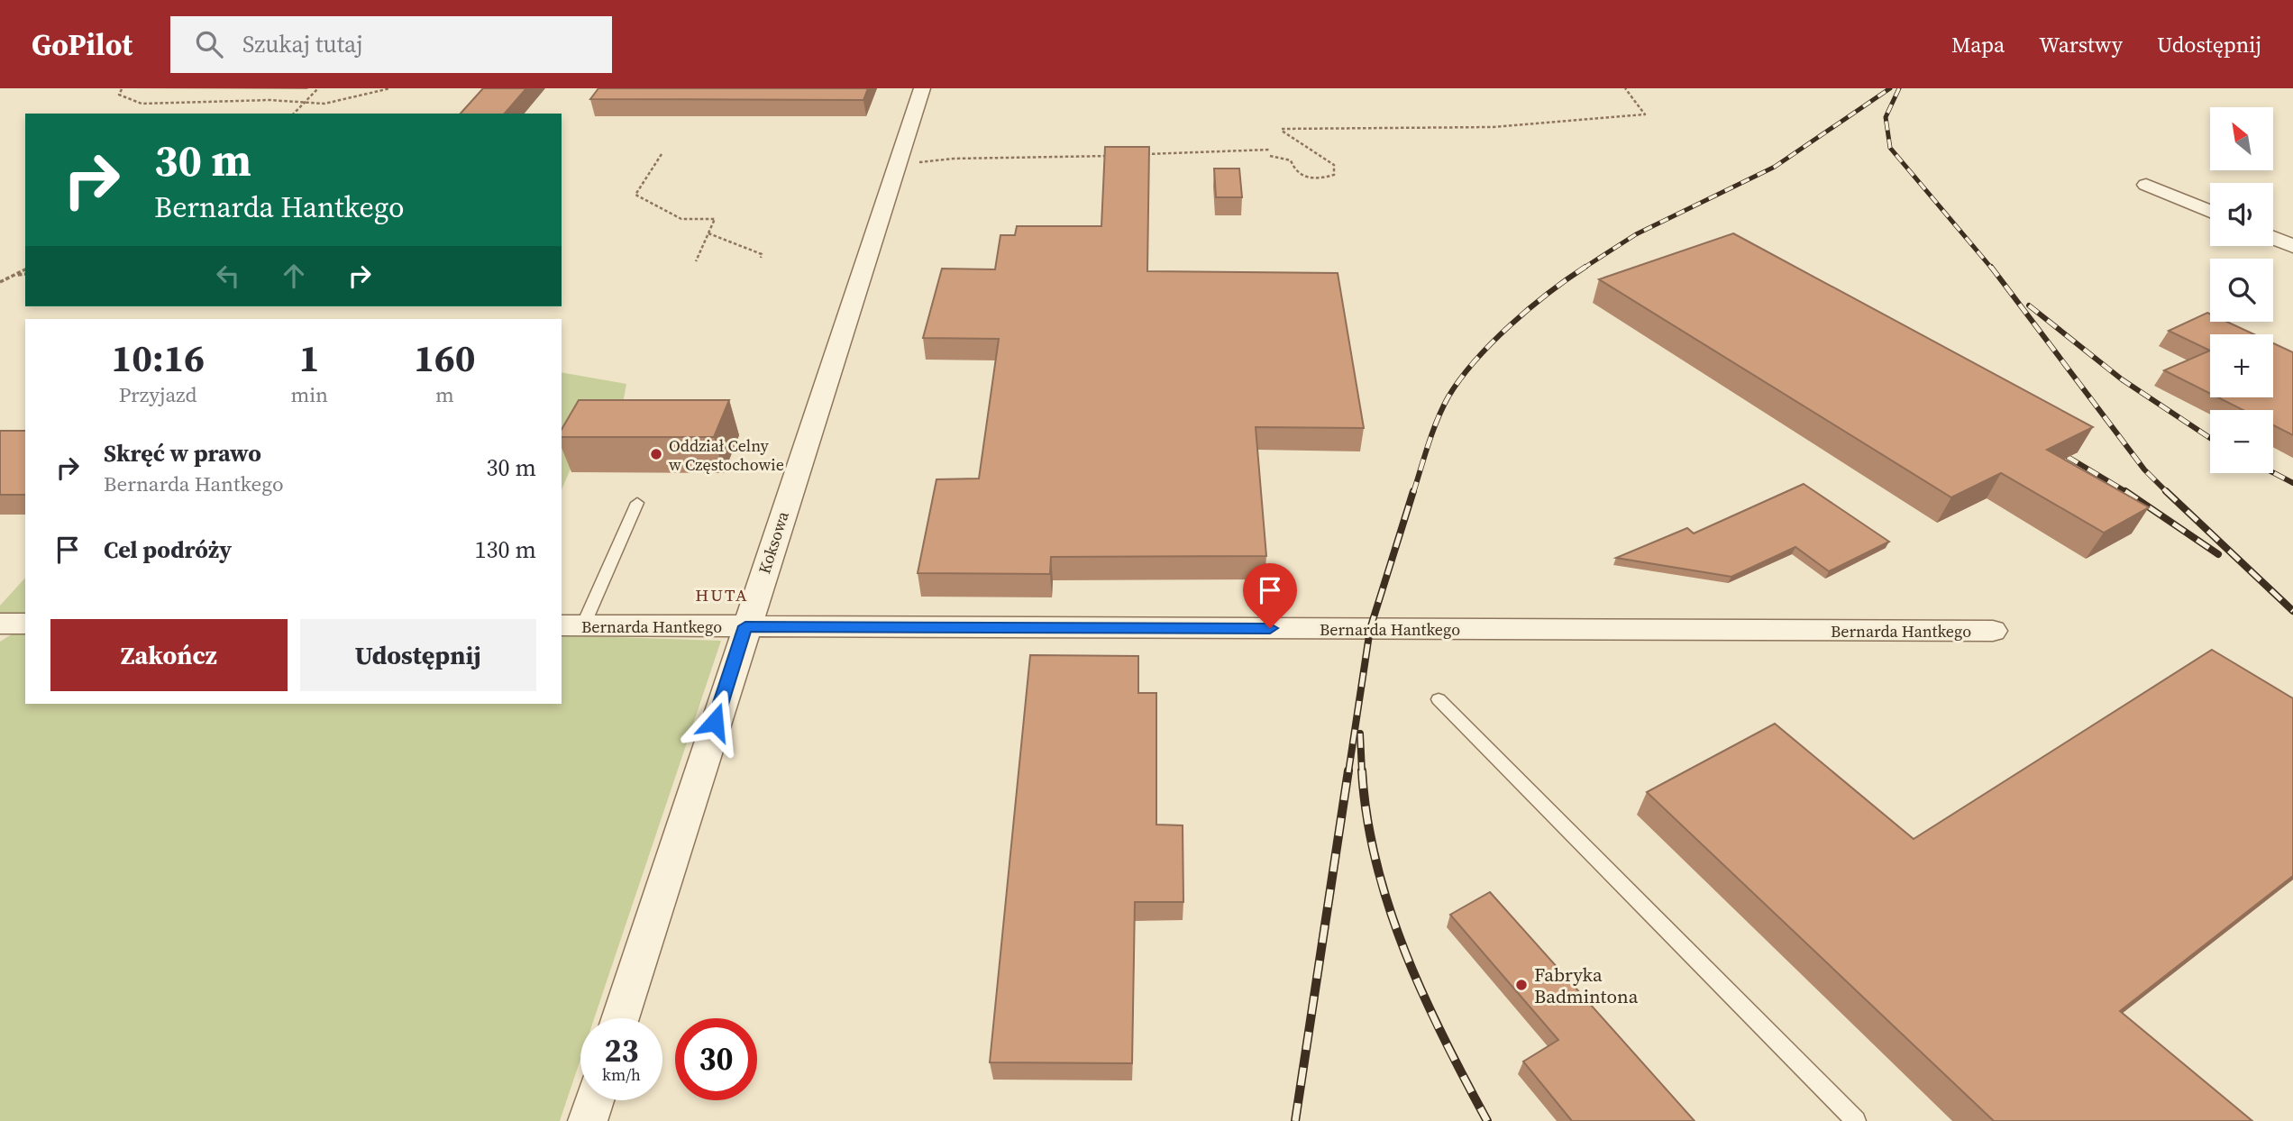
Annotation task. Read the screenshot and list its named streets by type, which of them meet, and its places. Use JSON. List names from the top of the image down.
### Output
{
  "streets": {
    "street": ["Koksowa", "Bernarda Hantkego"]
  },
  "crossings": [
    ["Koksowa", "Bernarda Hantkego"]
  ],
  "districts": ["HUTA"],
  "places": ["Oddział Celny w Częstochowie", "Fabryka Badmintona"],
  "north": "top left",
  "page": {
    "header": "GoPilot",
    "search": "Szukaj tutaj",
    "nav": ["Mapa", "Warstwy", "Udostępnij"],
    "map_buttons": ["+", "−"],
    "turn": ["30 m", "Bernarda Hantkego"],
    "eta": [
      "10:16",
      "Przyjazd",
      "1",
      "min",
      "160",
      "m"
    ],
    "list": [
      {
        "name": "Skręć w prawo",
        "note": "Bernarda Hantkego",
        "value": "30 m"
      },
      {
        "name": "Cel podróży",
        "value": "130 m"
      }
    ],
    "buttons": ["Zakończ", "Udostępnij"],
    "speed": "23 km/h",
    "limit": "30"
  }
}
